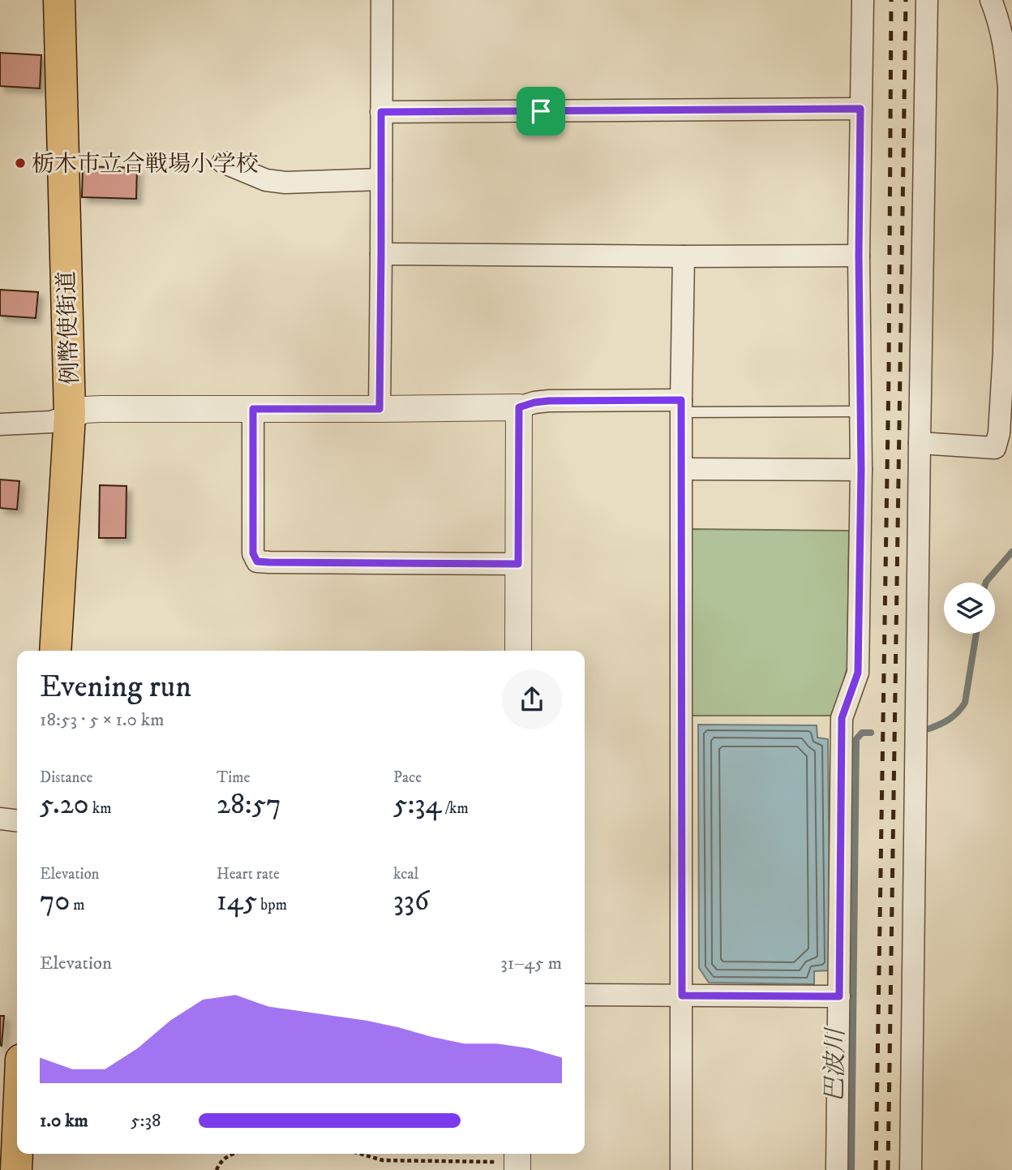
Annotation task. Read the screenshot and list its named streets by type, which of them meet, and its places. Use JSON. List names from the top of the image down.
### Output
{
  "streets": {
    "main road": ["例幣使街道"]
  },
  "water": ["巴波川"],
  "places": ["栃木市立合戦場小学校"],
  "page": {
    "heading": ["Evening run", "18:53 · 5 × 1.0 km"],
    "stats": [
      ["Distance", "5.20 km"],
      ["Time", "28:57"],
      ["Pace", "5:34 /km"],
      ["Elevation", "70 m"],
      ["Heart rate", "145 bpm"],
      ["kcal", "336"]
    ],
    "chart": ["Elevation", "31–45 m"],
    "list": [
      {
        "name": "1.0 km",
        "note": "5:38"
      }
    ]
  }
}
